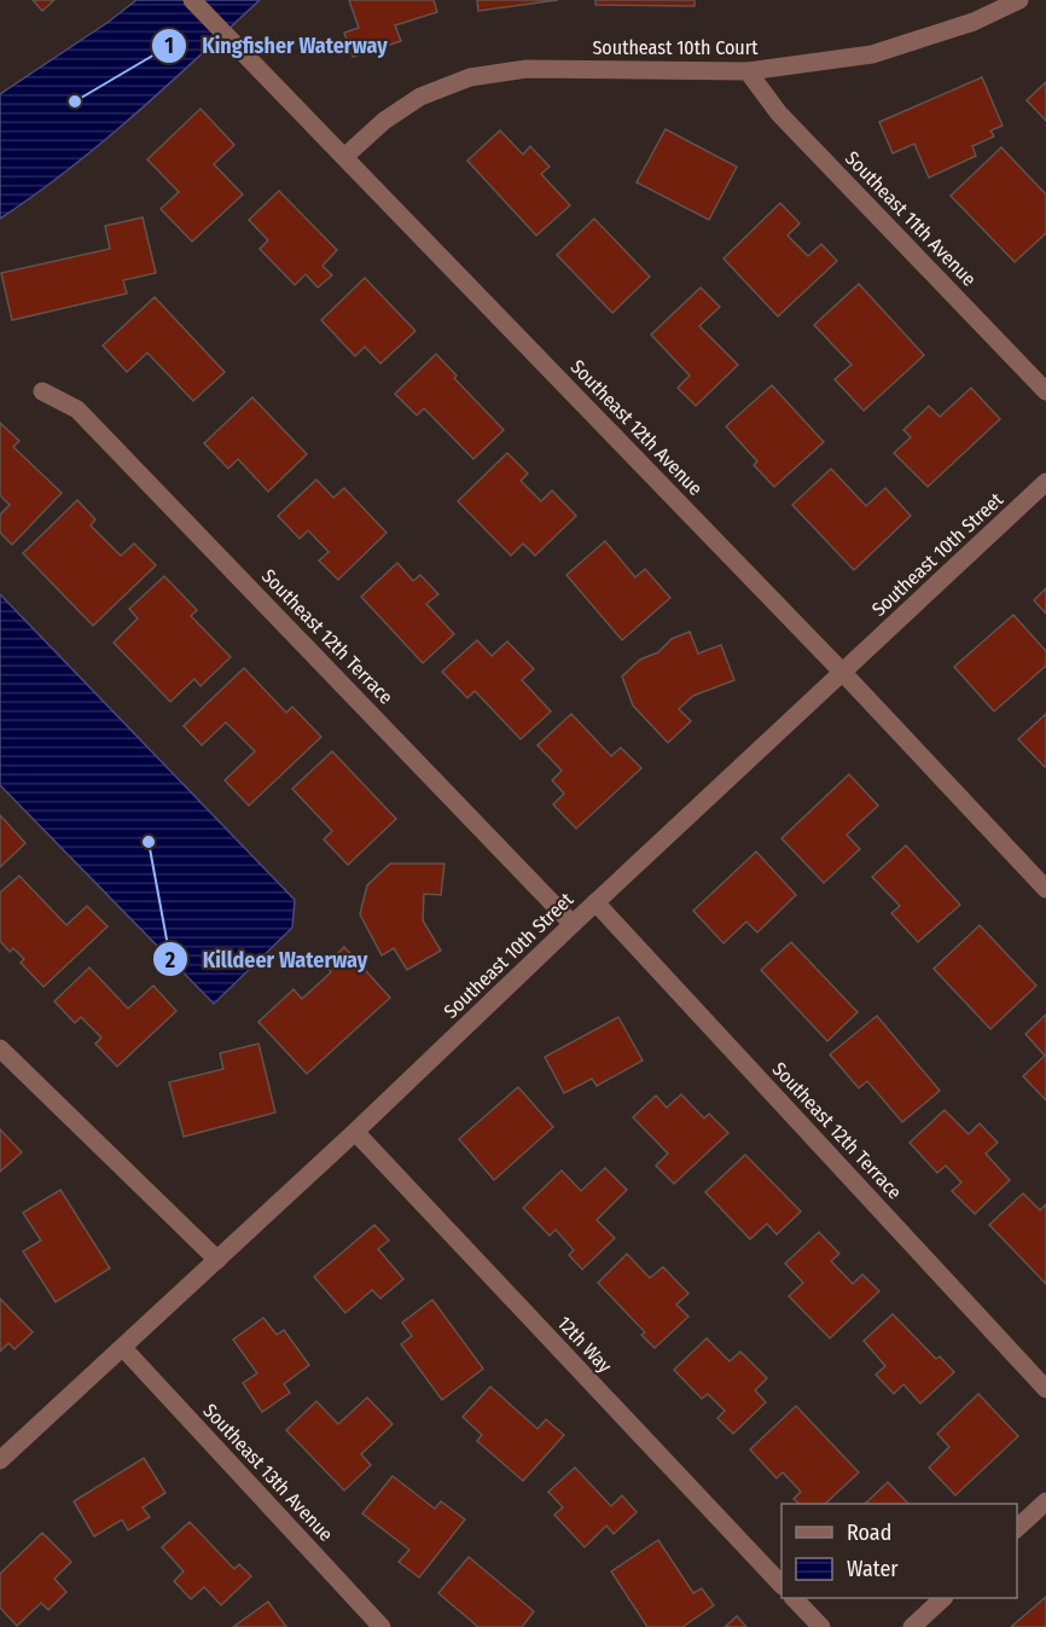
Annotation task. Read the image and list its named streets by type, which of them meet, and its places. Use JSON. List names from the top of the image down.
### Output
{
  "streets": {
    "street": [
      "Southeast 10th Court",
      "Southeast 11th Avenue",
      "Southeast 12th Avenue",
      "Southeast 10th Street",
      "Southeast 12th Terrace",
      "12th Way",
      "Southeast 13th Avenue"
    ]
  },
  "crossings": [
    ["Southeast 10th Court", "Southeast 11th Avenue"],
    ["Southeast 10th Court", "Southeast 12th Avenue"],
    ["Southeast 12th Avenue", "Southeast 10th Street"],
    ["Southeast 10th Street", "Southeast 12th Terrace"],
    ["Southeast 10th Street", "12th Way"],
    ["Southeast 10th Street", "Southeast 13th Avenue"]
  ],
  "places": ["Kingfisher Waterway", "Killdeer Waterway"],
  "legend": ["Road", "Water"]
}
